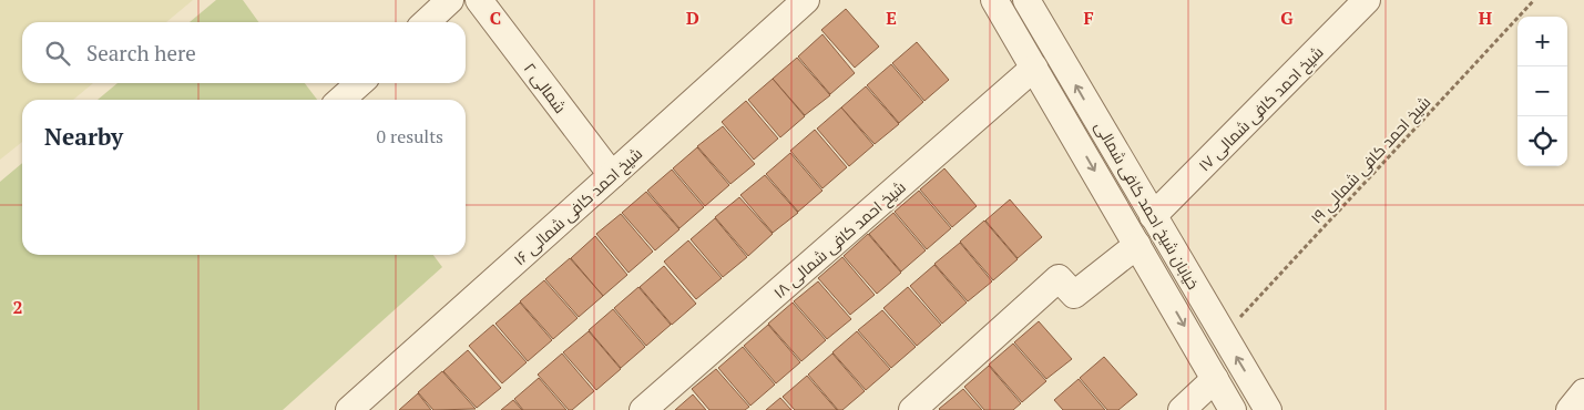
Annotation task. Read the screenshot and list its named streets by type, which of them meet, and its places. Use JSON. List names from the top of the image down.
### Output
{
  "streets": {
    "street": [
      "۲ شمالی",
      "شیخ احمد کافی شمالی ۱۷",
      "خیابان شیخ احمد کافی شمالی",
      "شیخ احمد کافی شمالی ۱۶",
      "شیخ احمد کافی شمالی ۱۸"
    ],
    "path": ["شیخ احمد کافی شمالی ۱۹"]
  },
  "crossings": [
    ["۲ شمالی", "شیخ احمد کافی شمالی ۱۶"],
    ["شیخ احمد کافی شمالی ۱۷", "خیابان شیخ احمد کافی شمالی"],
    ["شیخ احمد کافی شمالی ۱۹", "خیابان شیخ احمد کافی شمالی"],
    ["خیابان شیخ احمد کافی شمالی", "شیخ احمد کافی شمالی ۱۸"]
  ],
  "page": {
    "map_buttons": ["+", "−"],
    "search": "Search here",
    "heading": ["Nearby", "0 results"]
  },
  "grid": {
    "columns": [
      "C",
      "D",
      "E",
      "F",
      "G",
      "H"
    ],
    "rows": ["2"]
  }
}
